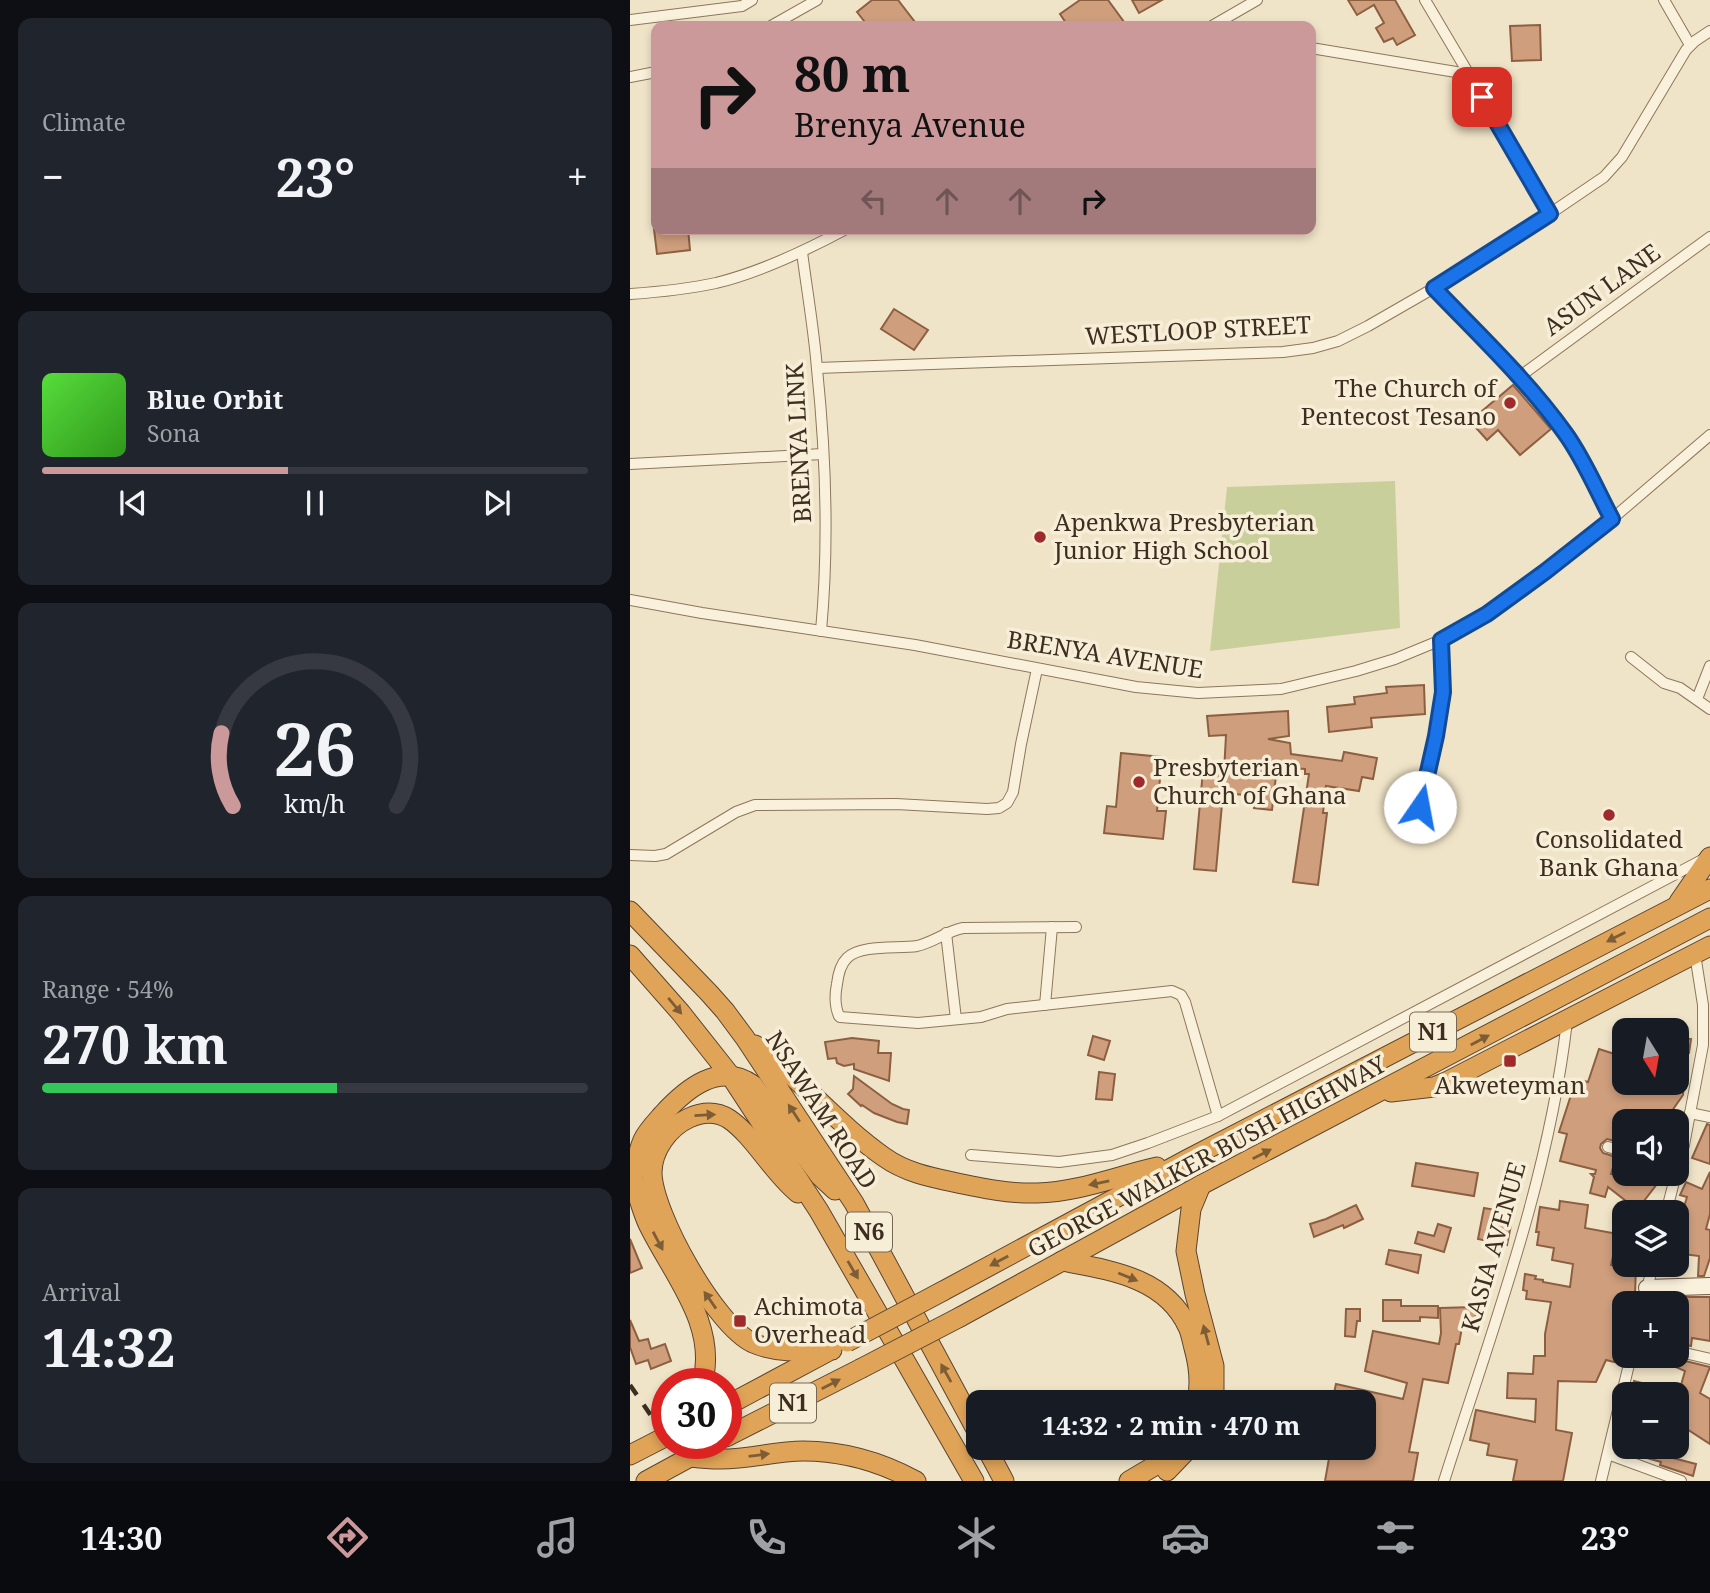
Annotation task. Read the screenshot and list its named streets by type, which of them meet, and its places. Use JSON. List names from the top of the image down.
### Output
{
  "streets": {
    "highway": [
      "N1",
      "NSAWAM ROAD",
      "GEORGE WALKER BUSH HIGHWAY",
      "N6"
    ],
    "street": [
      "ASUN LANE",
      "WESTLOOP STREET",
      "BRENYA LINK",
      "BRENYA AVENUE",
      "KASIA AVENUE"
    ]
  },
  "crossings": [
    ["WESTLOOP STREET", "BRENYA LINK"],
    ["BRENYA LINK", "BRENYA AVENUE"]
  ],
  "places": {
    "other": [
      "The Church of Pentecost Tesano",
      "Apenkwa Presbyterian Junior High School",
      "Presbyterian Church of Ghana",
      "Consolidated Bank Ghana"
    ],
    "transit": ["Akweteyman", "Achimota Overhead"]
  },
  "north": "bottom",
  "page": {
    "tile": [
      "Climate",
      ["Range · 54%", "270 km"],
      ["Arrival", "14:32"]
    ],
    "turn": ["80 m", "Brenya Avenue"],
    "heat": ["−", "23°", "+"],
    "song": ["Blue Orbit", "Sona"],
    "map_buttons": ["+", "−"],
    "limit": "30",
    "trip": "14:32 · 2 min · 470 m",
    "tabs": ["14:30", "23°"],
    "gauge": ["26", "km/h"]
  }
}
